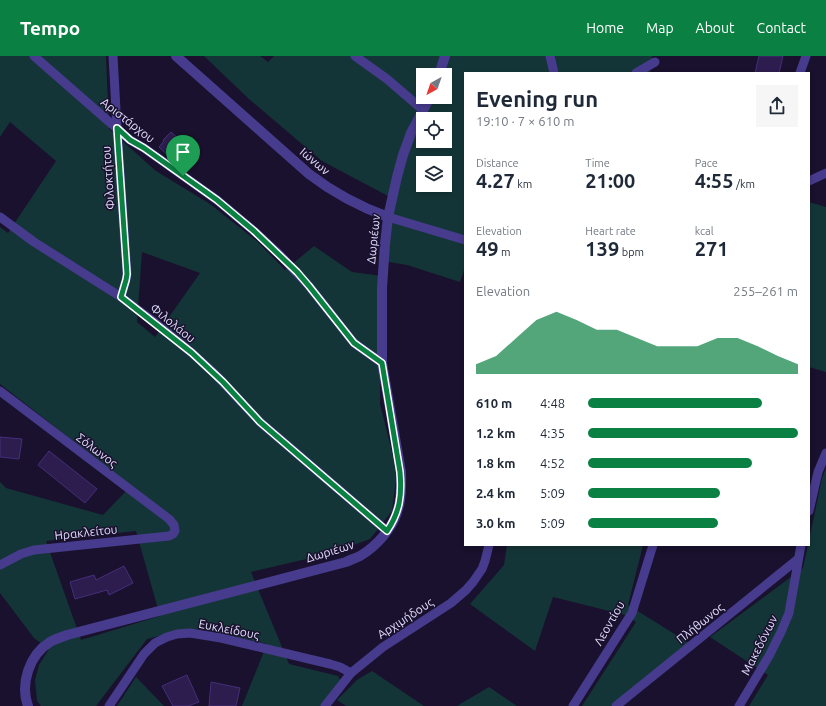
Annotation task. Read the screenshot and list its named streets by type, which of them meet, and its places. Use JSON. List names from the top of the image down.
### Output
{
  "streets": {
    "street": [
      "Αριστάρχου",
      "Ιώνων",
      "Φιλοκτήτου",
      "Δωριέων",
      "Φιλολάου",
      "Σόλωνος",
      "Ηρακλείτου",
      "Αρχιμήδους",
      "Λεοντίου",
      "Πλήθωνος",
      "Ευκλείδους",
      "Μακεδόνων"
    ]
  },
  "crossings": [
    ["Αριστάρχου", "Φιλοκτήτου"],
    ["Αριστάρχου", "Δωριέων"],
    ["Ιώνων", "Δωριέων"],
    ["Φιλοκτήτου", "Φιλολάου"],
    ["Δωριέων", "Φιλολάου"],
    ["Σόλωνος", "Ηρακλείτου"],
    ["Αρχιμήδους", "Ευκλείδους"],
    ["Πλήθωνος", "Μακεδόνων"]
  ],
  "north": "bottom left",
  "page": {
    "header": "Tempo",
    "nav": [
      "Home",
      "Map",
      "About",
      "Contact"
    ],
    "heading": ["Evening run", "19:10 · 7 × 610 m"],
    "stats": [
      ["Distance", "4.27 km"],
      ["Time", "21:00"],
      ["Pace", "4:55 /km"],
      ["Elevation", "49 m"],
      ["Heart rate", "139 bpm"],
      ["kcal", "271"]
    ],
    "chart": ["Elevation", "255–261 m"],
    "list": [
      {
        "name": "610 m",
        "note": "4:48"
      },
      {
        "name": "1.2 km",
        "note": "4:35"
      },
      {
        "name": "1.8 km",
        "note": "4:52"
      },
      {
        "name": "2.4 km",
        "note": "5:09"
      },
      {
        "name": "3.0 km",
        "note": "5:09"
      }
    ]
  }
}
